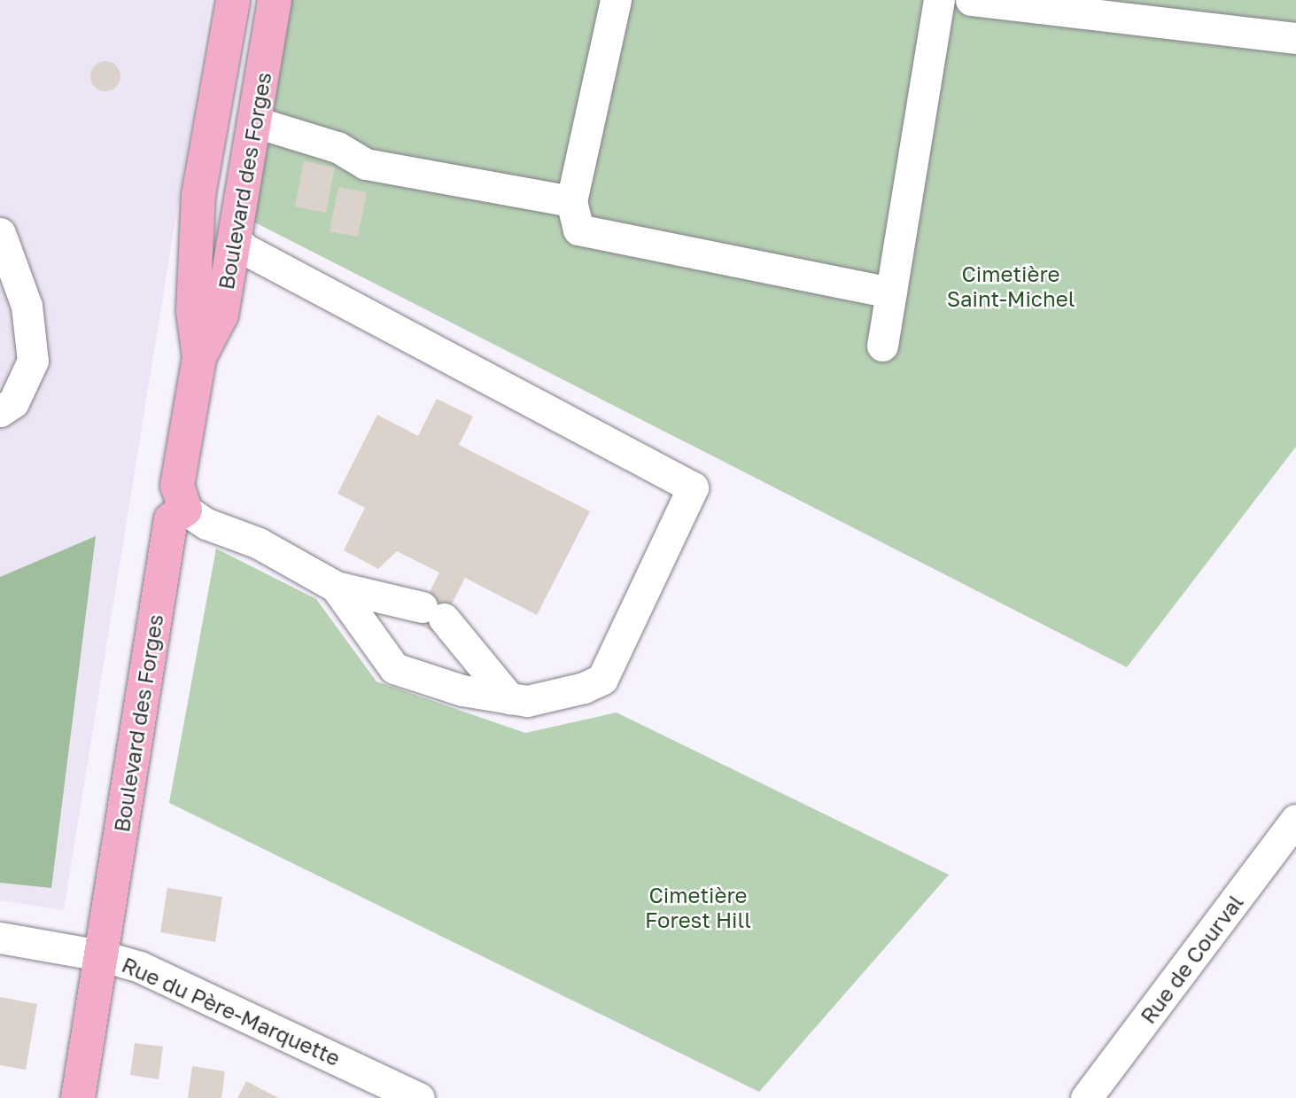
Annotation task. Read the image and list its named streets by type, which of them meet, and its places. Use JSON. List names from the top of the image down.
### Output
{
  "streets": {
    "main road": ["Boulevard des Forges"],
    "street": ["Rue de Courval", "Rue du Père-Marquette"]
  },
  "crossings": [
    ["Boulevard des Forges", "Rue du Père-Marquette"]
  ],
  "parks": ["Cimetière Saint-Michel", "Cimetière Forest Hill"]
}
